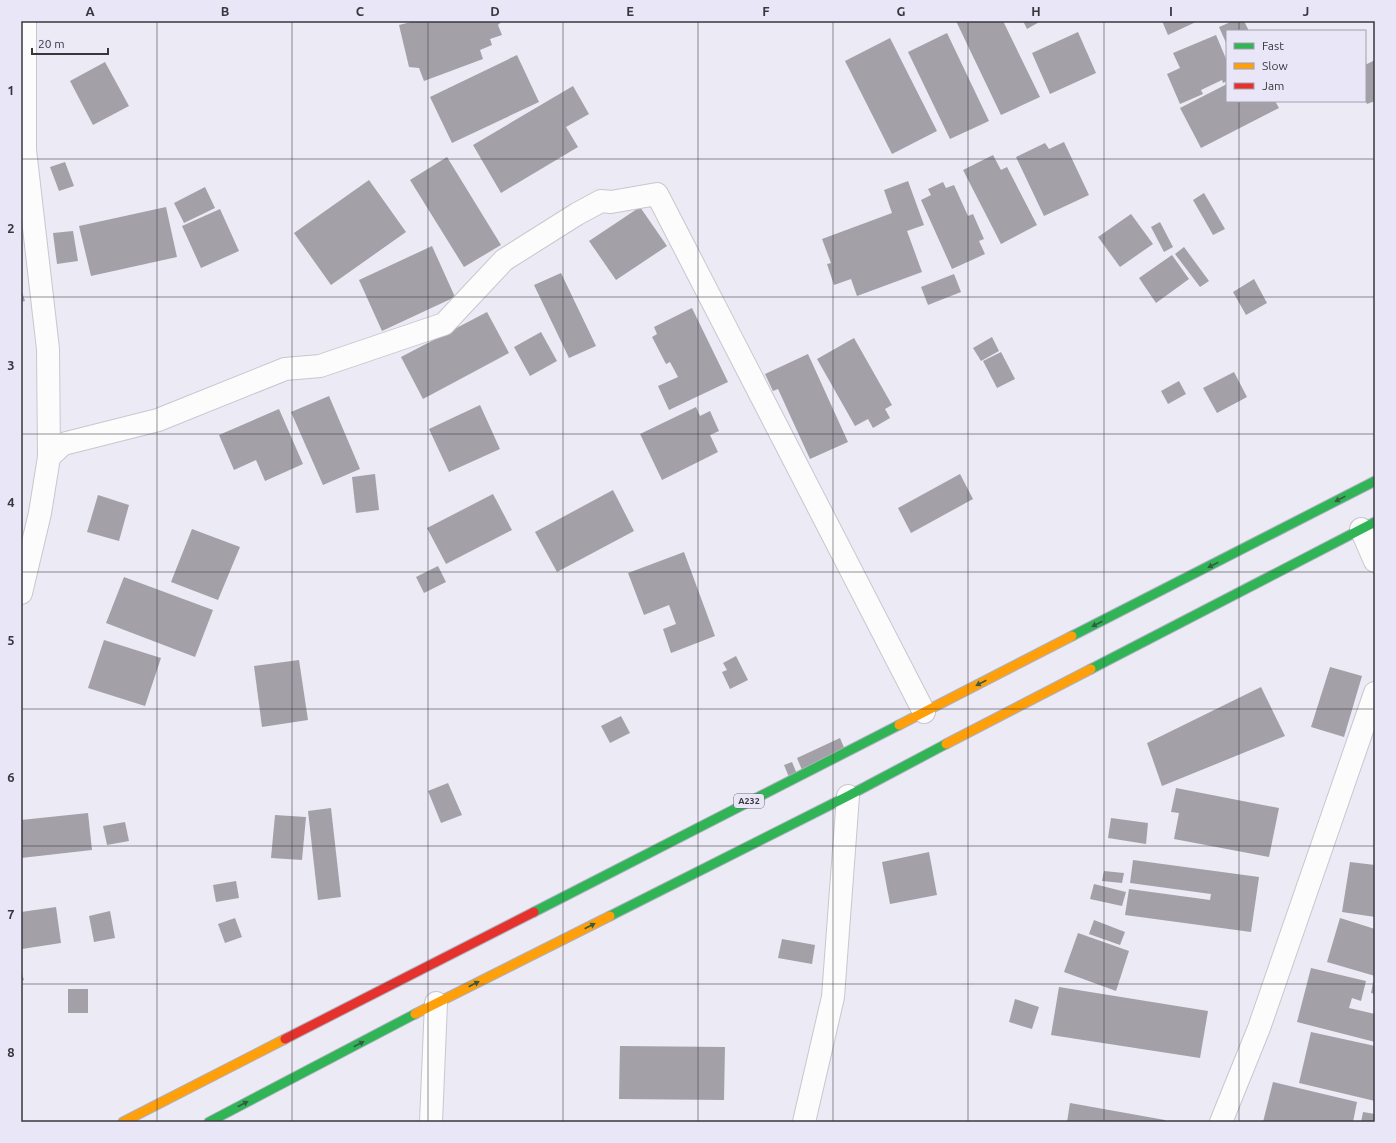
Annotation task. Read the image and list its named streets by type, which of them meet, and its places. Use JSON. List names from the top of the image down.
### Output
{
  "streets": {
    "highway": ["A232"]
  },
  "legend": ["Fast", "Slow", "Jam"],
  "scale_bar": "20 m",
  "grid": {
    "columns": [
      "A",
      "B",
      "C",
      "D",
      "E",
      "F",
      "G",
      "H",
      "I",
      "J"
    ],
    "rows": [
      "1",
      "2",
      "3",
      "4",
      "5",
      "6",
      "7",
      "8"
    ]
  }
}
